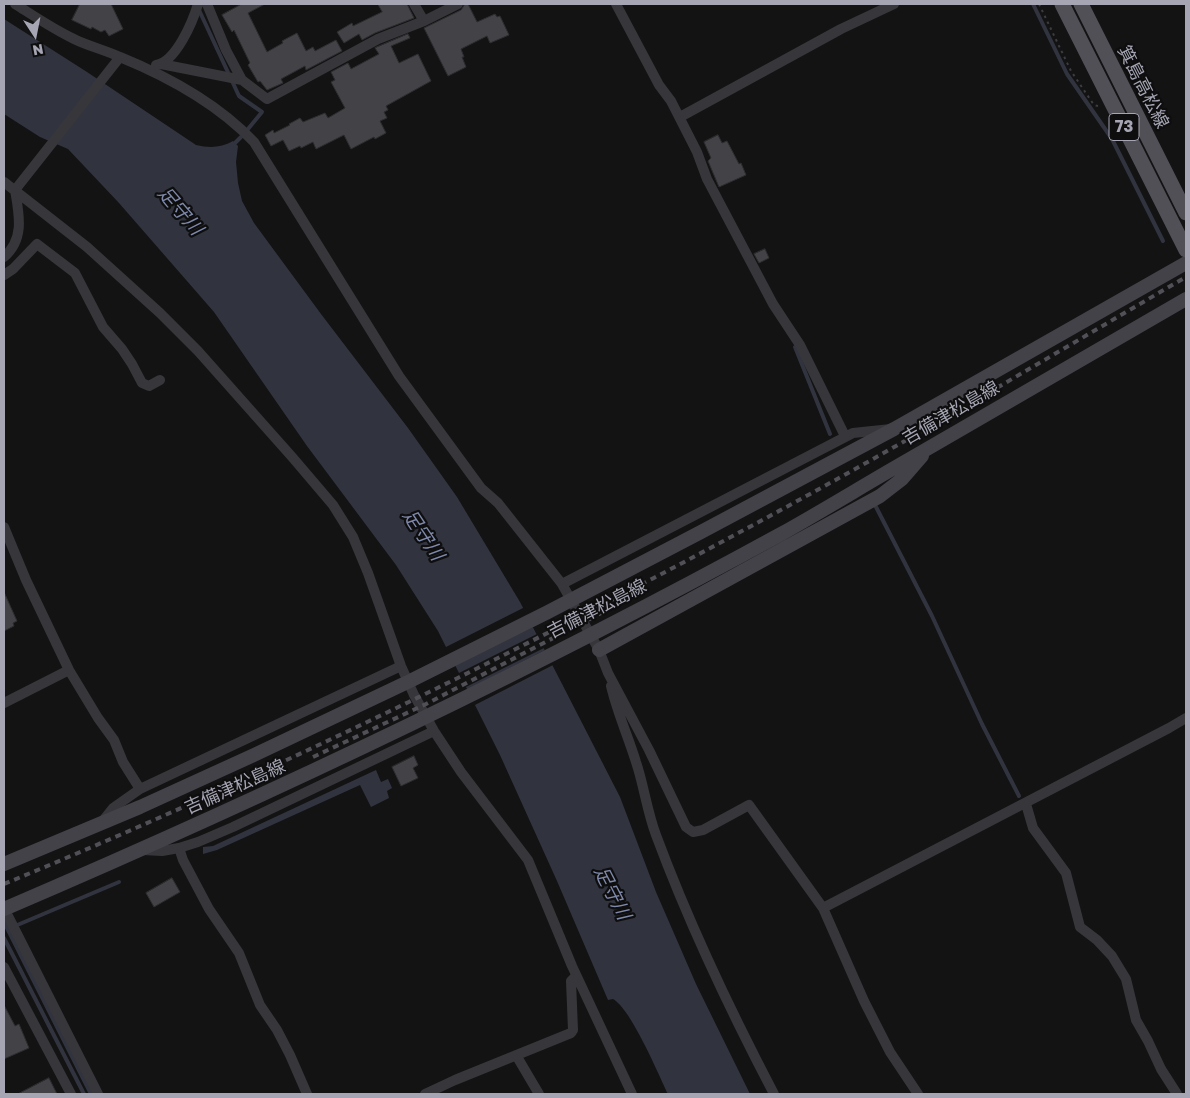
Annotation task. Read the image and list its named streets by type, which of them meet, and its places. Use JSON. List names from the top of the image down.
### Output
{
  "streets": {
    "main road": ["箕島高松線", "73", "吉備津松島線"]
  },
  "water": ["足守川"],
  "north": "bottom"
}
